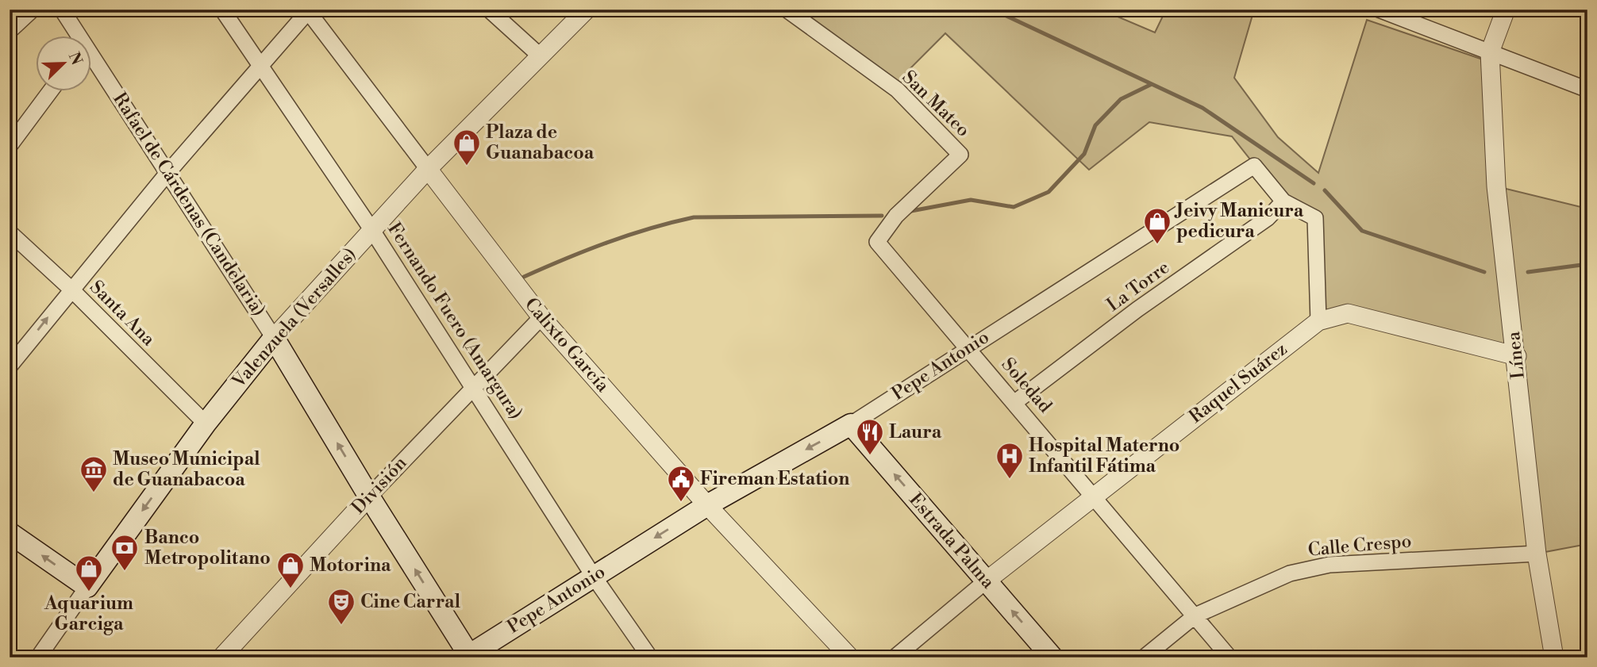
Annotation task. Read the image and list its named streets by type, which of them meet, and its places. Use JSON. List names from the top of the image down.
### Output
{
  "streets": {
    "main road": [
      "Rafael de Cárdenas (Candelaria)",
      "Valenzuela (Versalles)",
      "Pepe Antonio",
      "Estrada Palma"
    ],
    "street": [
      "San Mateo",
      "La Torre",
      "Santa Ana",
      "Fernando Fuero (Amargura)",
      "Calixto García",
      "Línea",
      "Raquel Suárez",
      "Soledad",
      "División",
      "Calle Crespo"
    ]
  },
  "crossings": [
    ["San Mateo", "Soledad"],
    ["Rafael de Cárdenas (Candelaria)", "Valenzuela (Versalles)"],
    ["Rafael de Cárdenas (Candelaria)", "Pepe Antonio"],
    ["Rafael de Cárdenas (Candelaria)", "División"],
    ["La Torre", "Pepe Antonio"],
    ["La Torre", "Soledad"],
    ["Santa Ana", "Valenzuela (Versalles)"],
    ["Valenzuela (Versalles)", "Fernando Fuero (Amargura)"],
    ["Valenzuela (Versalles)", "Calixto García"],
    ["Fernando Fuero (Amargura)", "Pepe Antonio"],
    ["Fernando Fuero (Amargura)", "División"],
    ["Calixto García", "Pepe Antonio"],
    ["Calixto García", "División"],
    ["Línea", "Raquel Suárez"],
    ["Línea", "Calle Crespo"],
    ["Pepe Antonio", "Raquel Suárez"],
    ["Pepe Antonio", "Soledad"],
    ["Pepe Antonio", "Estrada Palma"],
    ["Raquel Suárez", "Soledad"],
    ["Raquel Suárez", "Estrada Palma"],
    ["Soledad", "Calle Crespo"]
  ],
  "one_way": ["Rafael de Cárdenas (Candelaria)", "Estrada Palma"],
  "places": {
    "shop": [
      "Plaza de Guanabacoa",
      "Jeivy Manicura pedicura",
      "Motorina",
      "Aquarium Garciga"
    ],
    "restaurant": ["Laura"],
    "hospital": ["Hospital Materno Infantil Fátima"],
    "museum": ["Museo Municipal de Guanabacoa"],
    "public building": ["Fireman Estation"],
    "bank": ["Banco Metropolitano"],
    "theatre": ["Cine Carral"]
  },
  "north": "top right"
}
